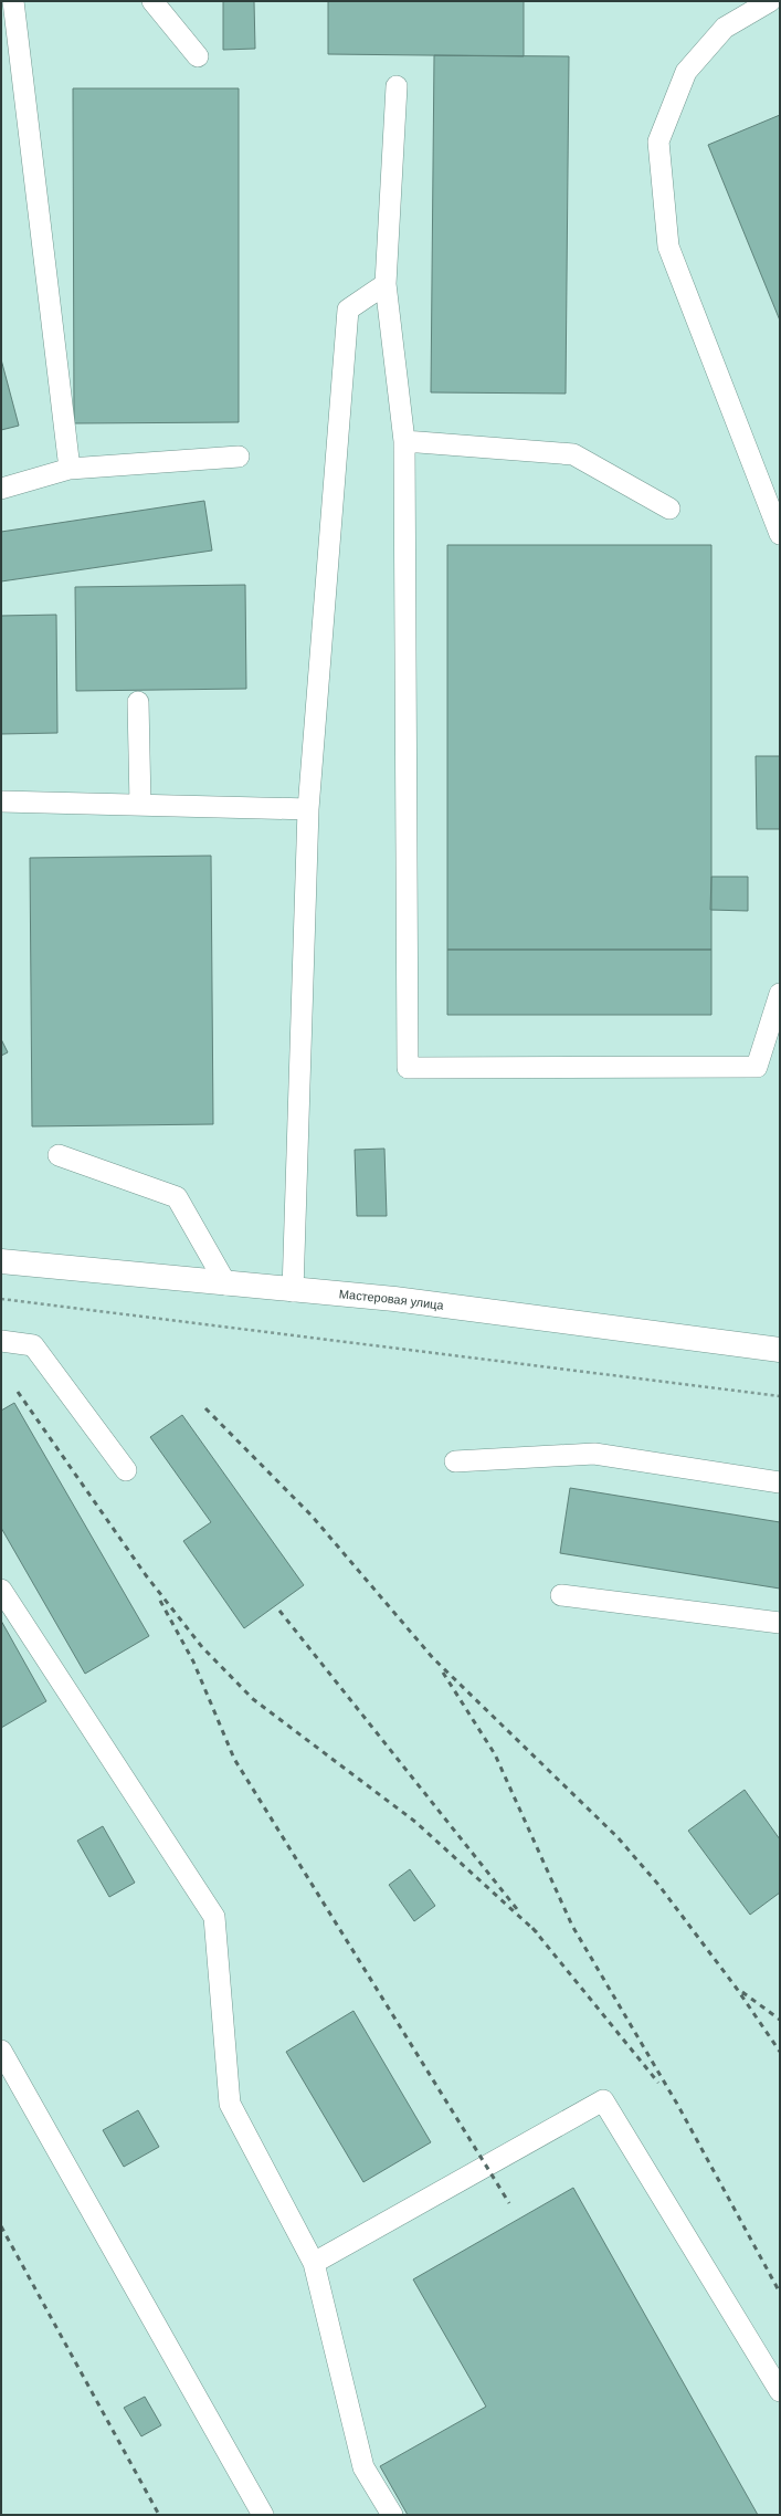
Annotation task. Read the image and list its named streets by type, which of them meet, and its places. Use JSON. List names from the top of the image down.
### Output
{
  "streets": {
    "main road": ["Мастеровая улица"]
  }
}
